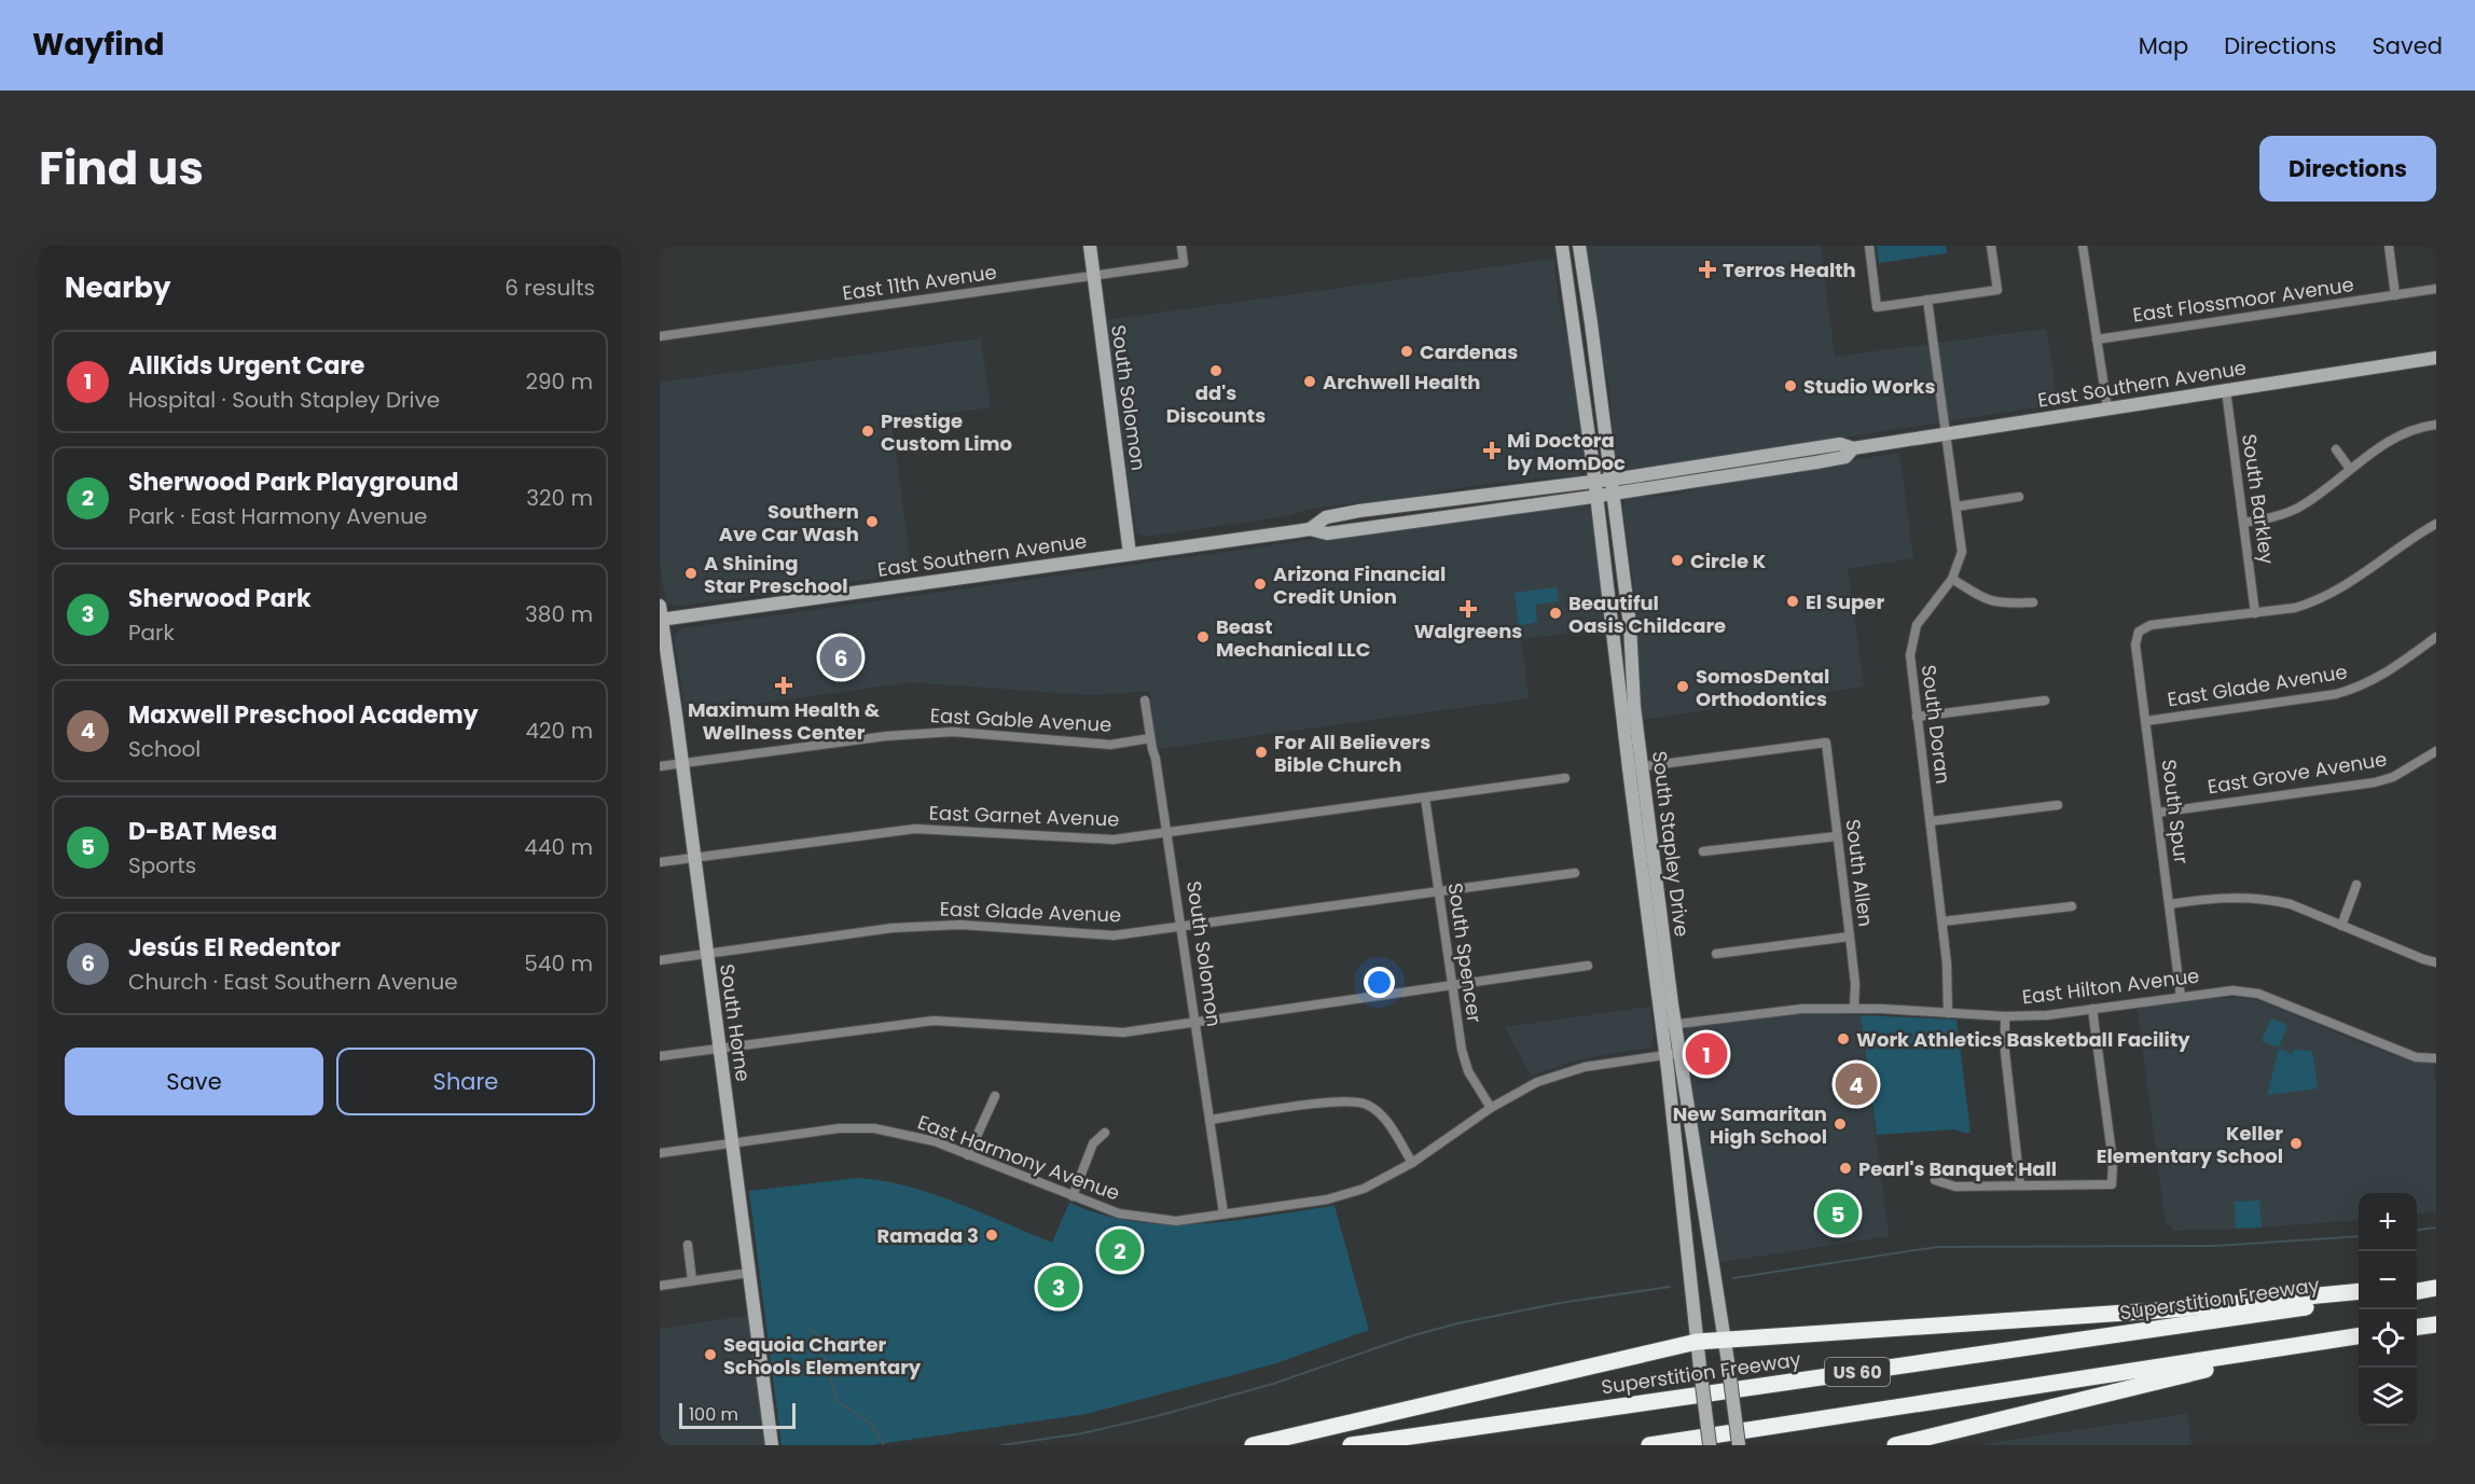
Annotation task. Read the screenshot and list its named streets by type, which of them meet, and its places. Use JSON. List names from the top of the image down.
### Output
{
  "streets": {
    "highway": ["Superstition Freeway", "US 60"],
    "main road": [
      "East Southern Avenue",
      "South Solomon",
      "South Stapley Drive",
      "South Horne"
    ],
    "street": [
      "East 11th Avenue",
      "East Flossmoor Avenue",
      "South Barkley",
      "East Glade Avenue",
      "East Gable Avenue",
      "South Doran",
      "East Grove Avenue",
      "South Spur",
      "East Garnet Avenue",
      "South Allen",
      "South Spencer",
      "East Hilton Avenue",
      "East Harmony Avenue"
    ]
  },
  "crossings": [
    ["East 11th Avenue", "South Solomon"],
    ["East Southern Avenue", "South Solomon"],
    ["East Southern Avenue", "South Barkley"],
    ["East Southern Avenue", "South Doran"],
    ["East Southern Avenue", "South Stapley Drive"],
    ["East Southern Avenue", "South Horne"],
    ["South Solomon", "East Glade Avenue"],
    ["South Solomon", "East Gable Avenue"],
    ["South Solomon", "East Garnet Avenue"],
    ["South Solomon", "East Harmony Avenue"],
    ["South Barkley", "South Spur"],
    ["East Glade Avenue", "South Spur"],
    ["East Glade Avenue", "South Spencer"],
    ["East Glade Avenue", "South Horne"],
    ["East Gable Avenue", "South Horne"],
    ["South Doran", "East Hilton Avenue"],
    ["East Grove Avenue", "South Spur"],
    ["South Spur", "East Hilton Avenue"],
    ["East Garnet Avenue", "South Spencer"],
    ["East Garnet Avenue", "South Horne"],
    ["South Stapley Drive", "South Allen"],
    ["South Stapley Drive", "East Hilton Avenue"],
    ["South Stapley Drive", "East Harmony Avenue"],
    ["South Allen", "East Hilton Avenue"],
    ["South Spencer", "East Harmony Avenue"],
    ["South Horne", "East Harmony Avenue"]
  ],
  "places": {
    "health": [
      "Terros Health",
      "Mi Doctora by MomDoc",
      "Walgreens",
      "Maximum Health & Wellness Center"
    ],
    "other": [
      "Cardenas",
      "dd's Discounts",
      "Archwell Health",
      "Studio Works",
      "Prestige Custom Limo",
      "Southern Ave Car Wash",
      "Circle K",
      "A Shining Star Preschool",
      "Arizona Financial Credit Union",
      "El Super",
      "Beautiful Oasis Childcare",
      "Beast Mechanical LLC",
      "SomosDental Orthodontics",
      "For All Believers Bible Church",
      "Work Athletics Basketball Facility",
      "New Samaritan High School",
      "Keller Elementary School",
      "Pearl's Banquet Hall",
      "Ramada 3",
      "Sequoia Charter Schools Elementary"
    ]
  },
  "scale_bar": "100 m",
  "page": {
    "header": "Wayfind",
    "nav": ["Map", "Directions", "Saved"],
    "title": "Find us",
    "buttons": [
      "Directions",
      ["Save", "Share"]
    ],
    "heading": ["Nearby", "6 results"],
    "list": [
      {
        "mark": "1",
        "name": "AllKids Urgent Care",
        "note": "Hospital · South Stapley Drive",
        "value": "290 m"
      },
      {
        "mark": "2",
        "name": "Sherwood Park Playground",
        "note": "Park · East Harmony Avenue",
        "value": "320 m"
      },
      {
        "mark": "3",
        "name": "Sherwood Park",
        "note": "Park",
        "value": "380 m"
      },
      {
        "mark": "4",
        "name": "Maxwell Preschool Academy",
        "note": "School",
        "value": "420 m"
      },
      {
        "mark": "5",
        "name": "D-BAT Mesa",
        "note": "Sports",
        "value": "440 m"
      },
      {
        "mark": "6",
        "name": "Jesús El Redentor",
        "note": "Church · East Southern Avenue",
        "value": "540 m"
      }
    ],
    "pins": [
      "6",
      "1",
      "4",
      "5",
      "2",
      "3"
    ],
    "map_buttons": ["+", "−"],
    "scale": "100 m"
  }
}
